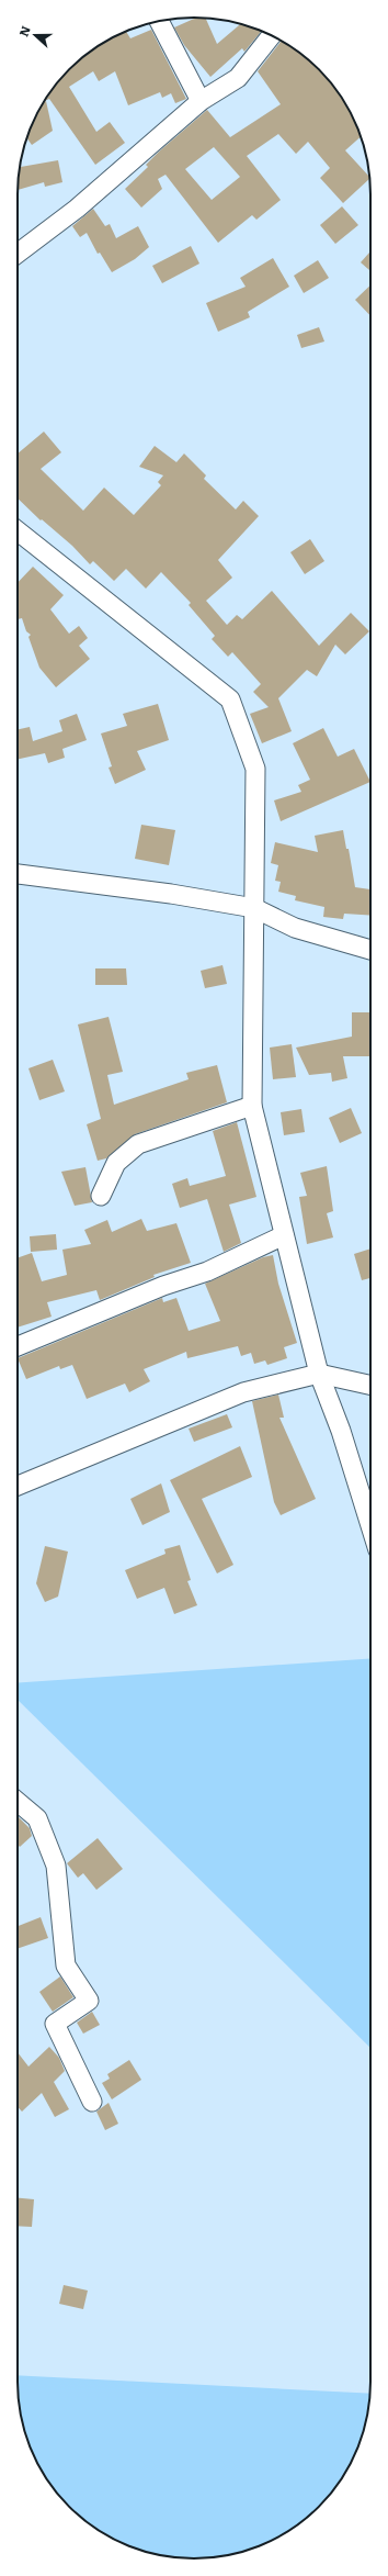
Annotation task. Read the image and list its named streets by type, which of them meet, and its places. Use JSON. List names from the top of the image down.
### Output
{
  "north": "left"
}
